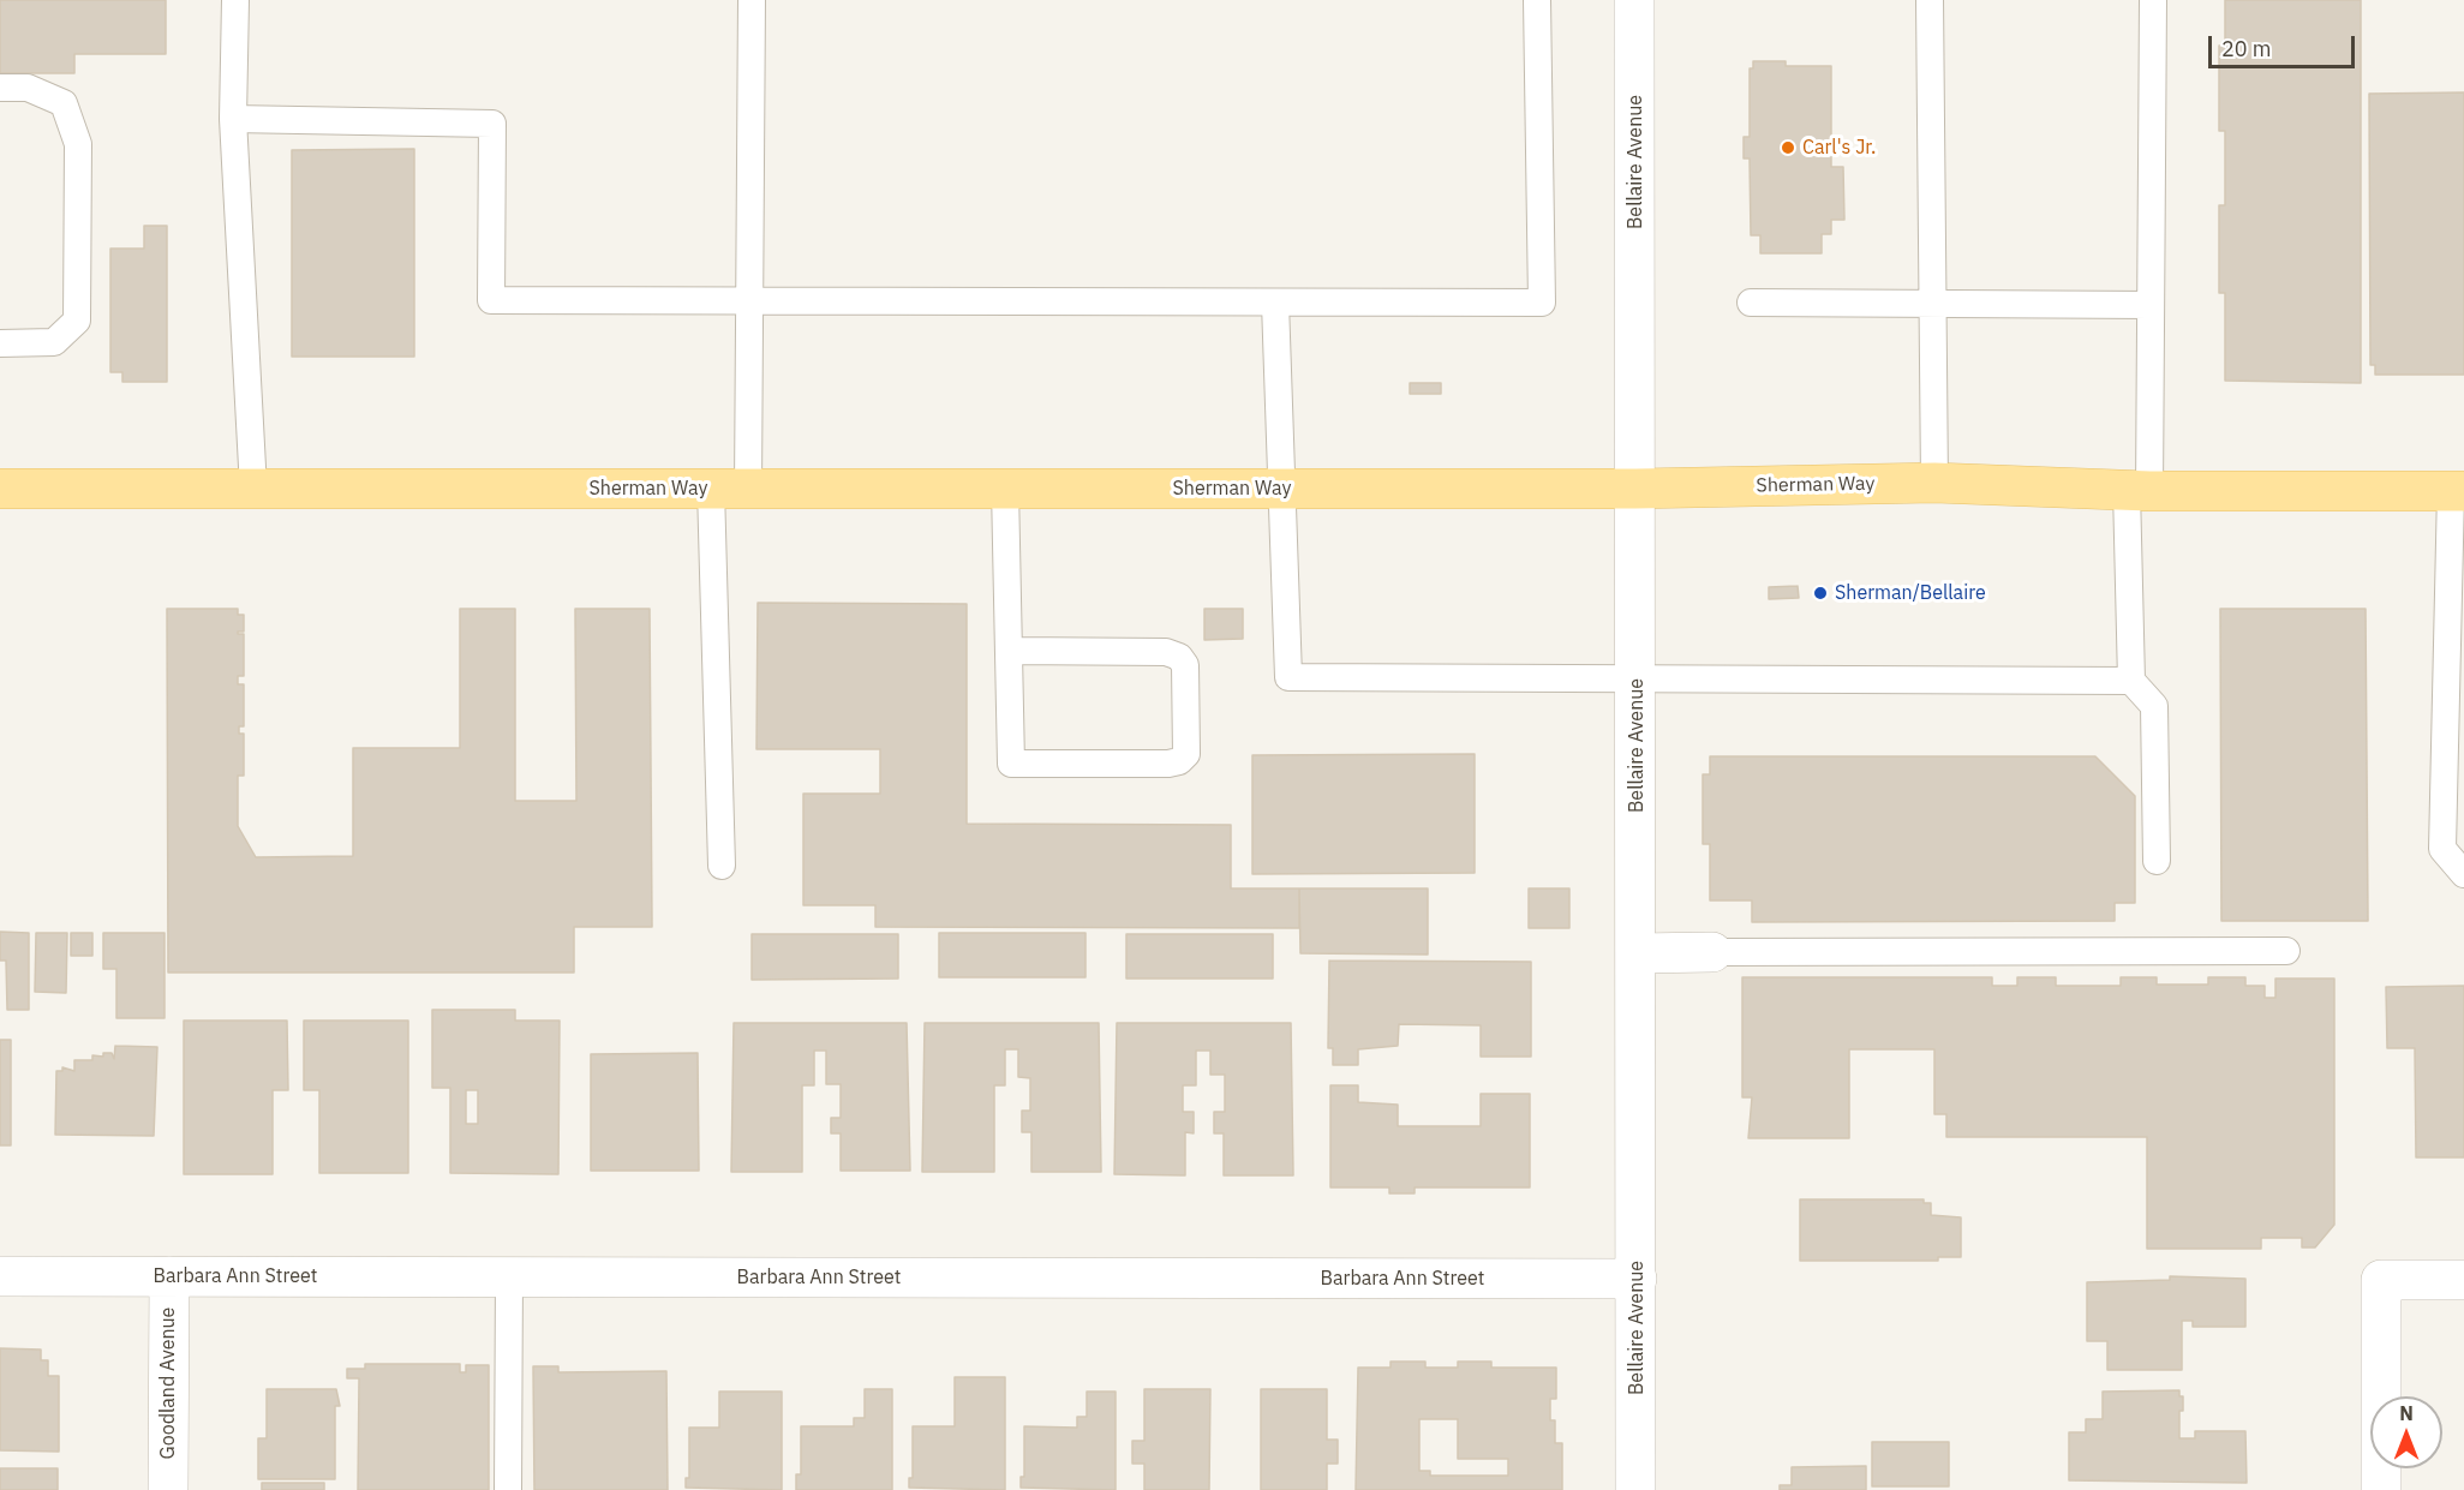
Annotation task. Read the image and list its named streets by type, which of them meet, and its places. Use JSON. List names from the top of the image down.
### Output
{
  "streets": {
    "main road": ["Sherman Way"],
    "street": ["Bellaire Avenue", "Barbara Ann Street", "Goodland Avenue"]
  },
  "crossings": [
    ["Bellaire Avenue", "Sherman Way"],
    ["Bellaire Avenue", "Barbara Ann Street"],
    ["Barbara Ann Street", "Goodland Avenue"]
  ],
  "places": ["Carl's Jr.", "Sherman/Bellaire"],
  "scale_bar": "20 m",
  "north": "top"
}
